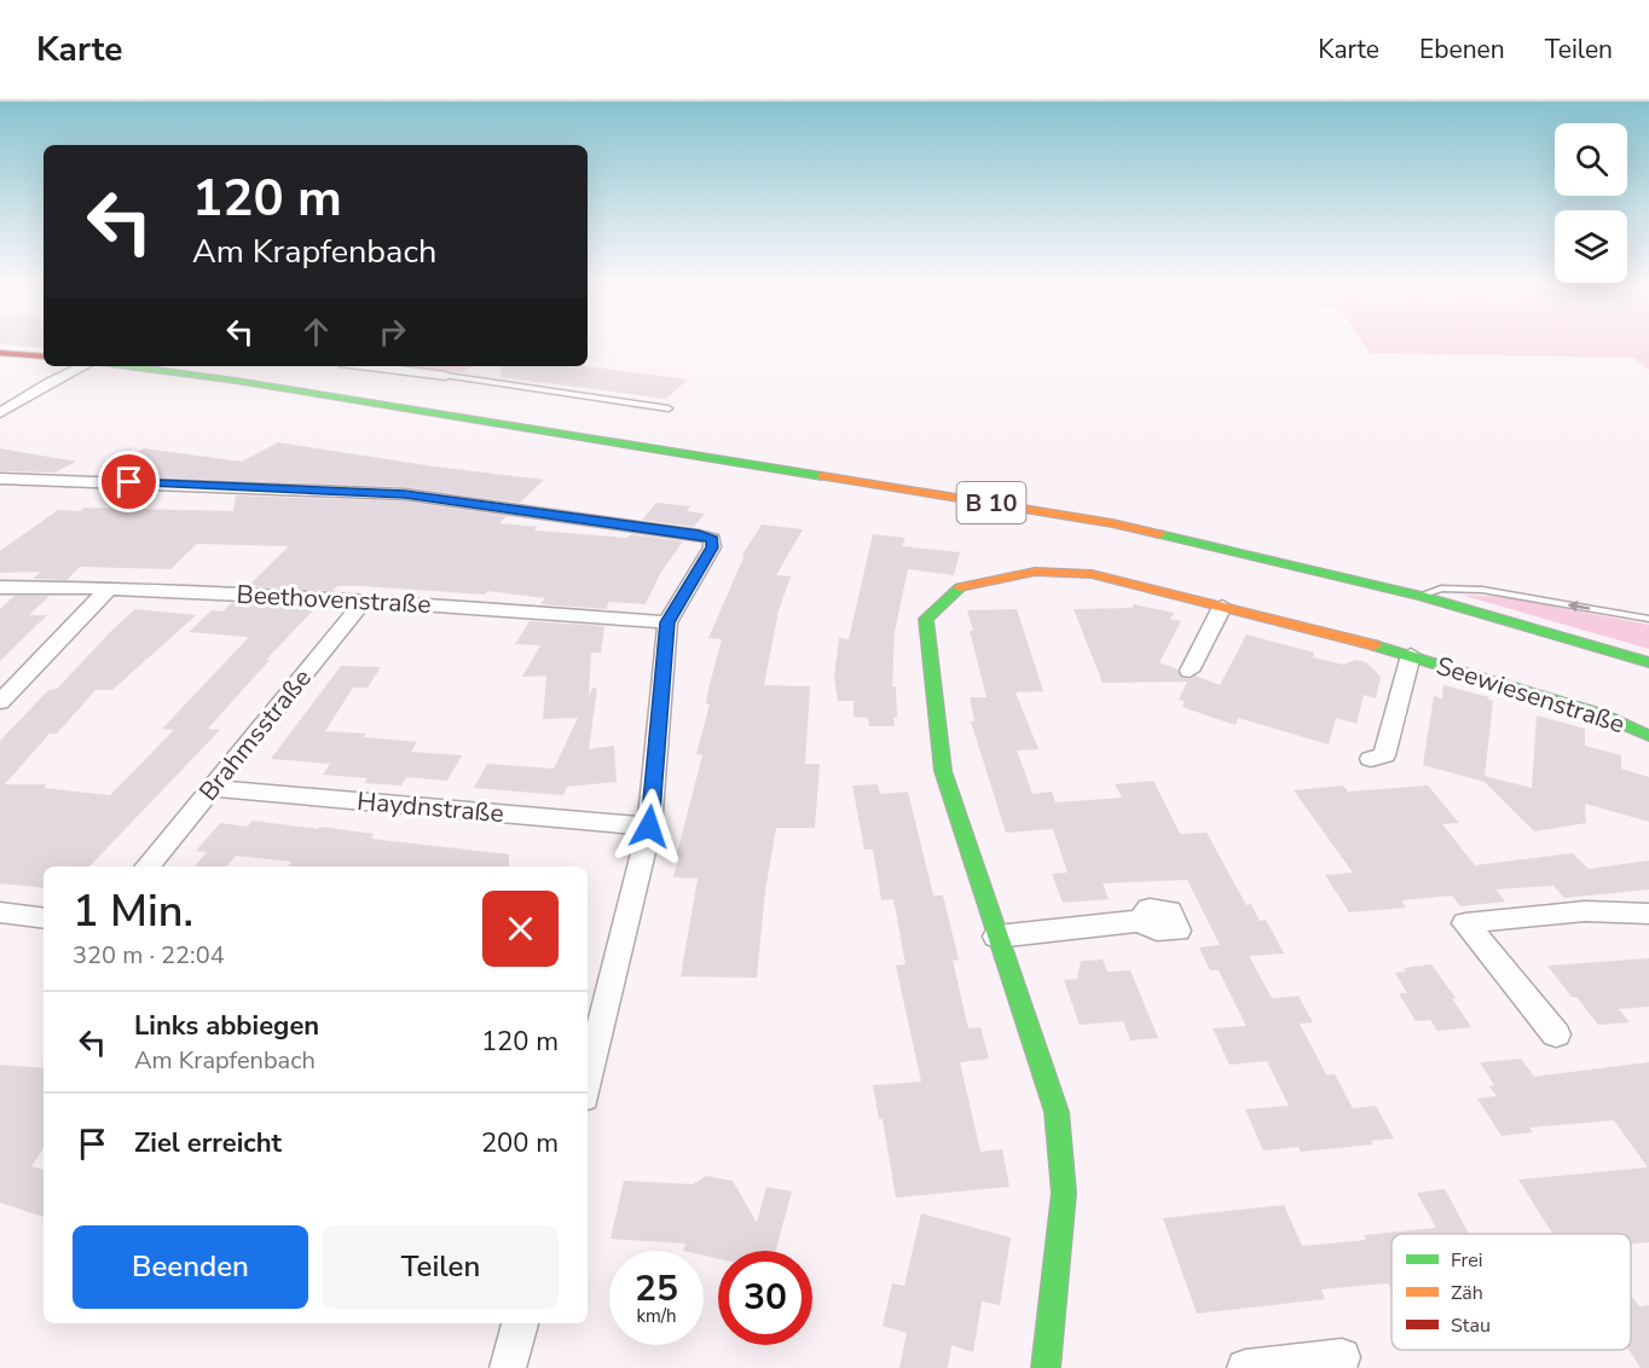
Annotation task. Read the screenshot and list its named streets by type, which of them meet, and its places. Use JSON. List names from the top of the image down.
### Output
{
  "streets": {
    "main road": ["B 10", "Seewiesenstraße"],
    "street": ["Beethovenstraße", "Brahmsstraße", "Haydnstraße"]
  },
  "crossings": [
    ["Beethovenstraße", "Brahmsstraße"],
    ["Brahmsstraße", "Haydnstraße"]
  ],
  "legend": ["Frei", "Zäh", "Stau"],
  "page": {
    "header": "Karte",
    "nav": ["Karte", "Ebenen", "Teilen"],
    "turn": ["120 m", "Am Krapfenbach"],
    "heading": ["1 Min.", "320 m · 22:04"],
    "list": [
      {
        "name": "Links abbiegen",
        "note": "Am Krapfenbach",
        "value": "120 m"
      },
      {
        "name": "Ziel erreicht",
        "value": "200 m"
      }
    ],
    "buttons": ["Beenden", "Teilen"],
    "speed": "25 km/h",
    "limit": "30"
  }
}
